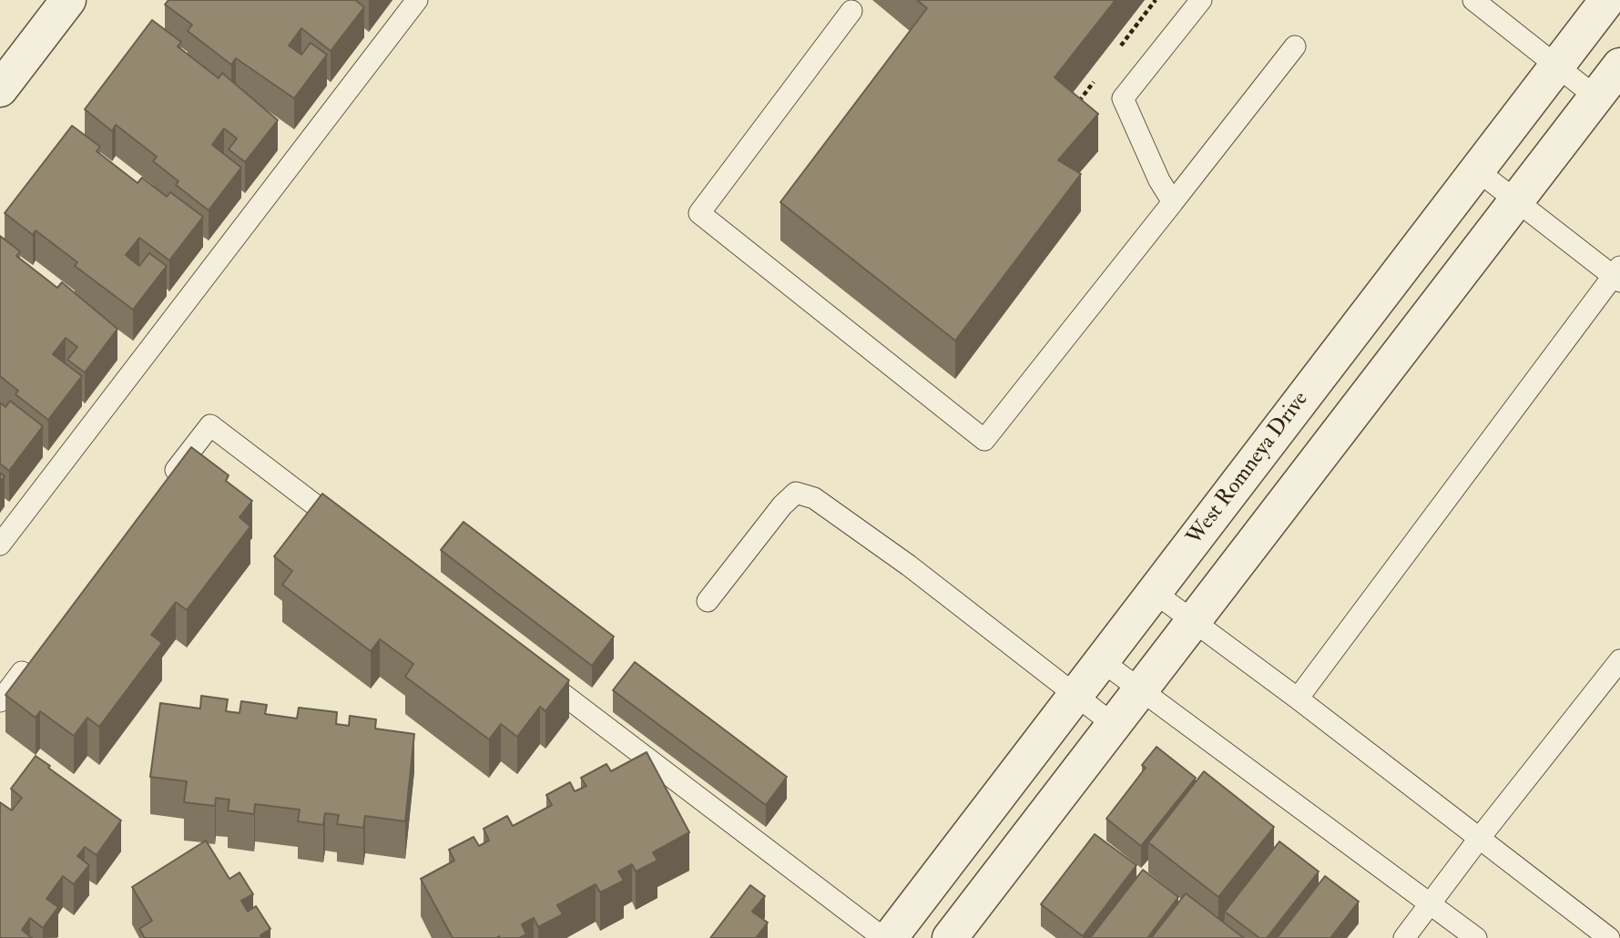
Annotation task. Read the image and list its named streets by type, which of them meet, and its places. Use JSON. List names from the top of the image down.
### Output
{
  "streets": {
    "street": ["West Romneya Drive"]
  }
}
